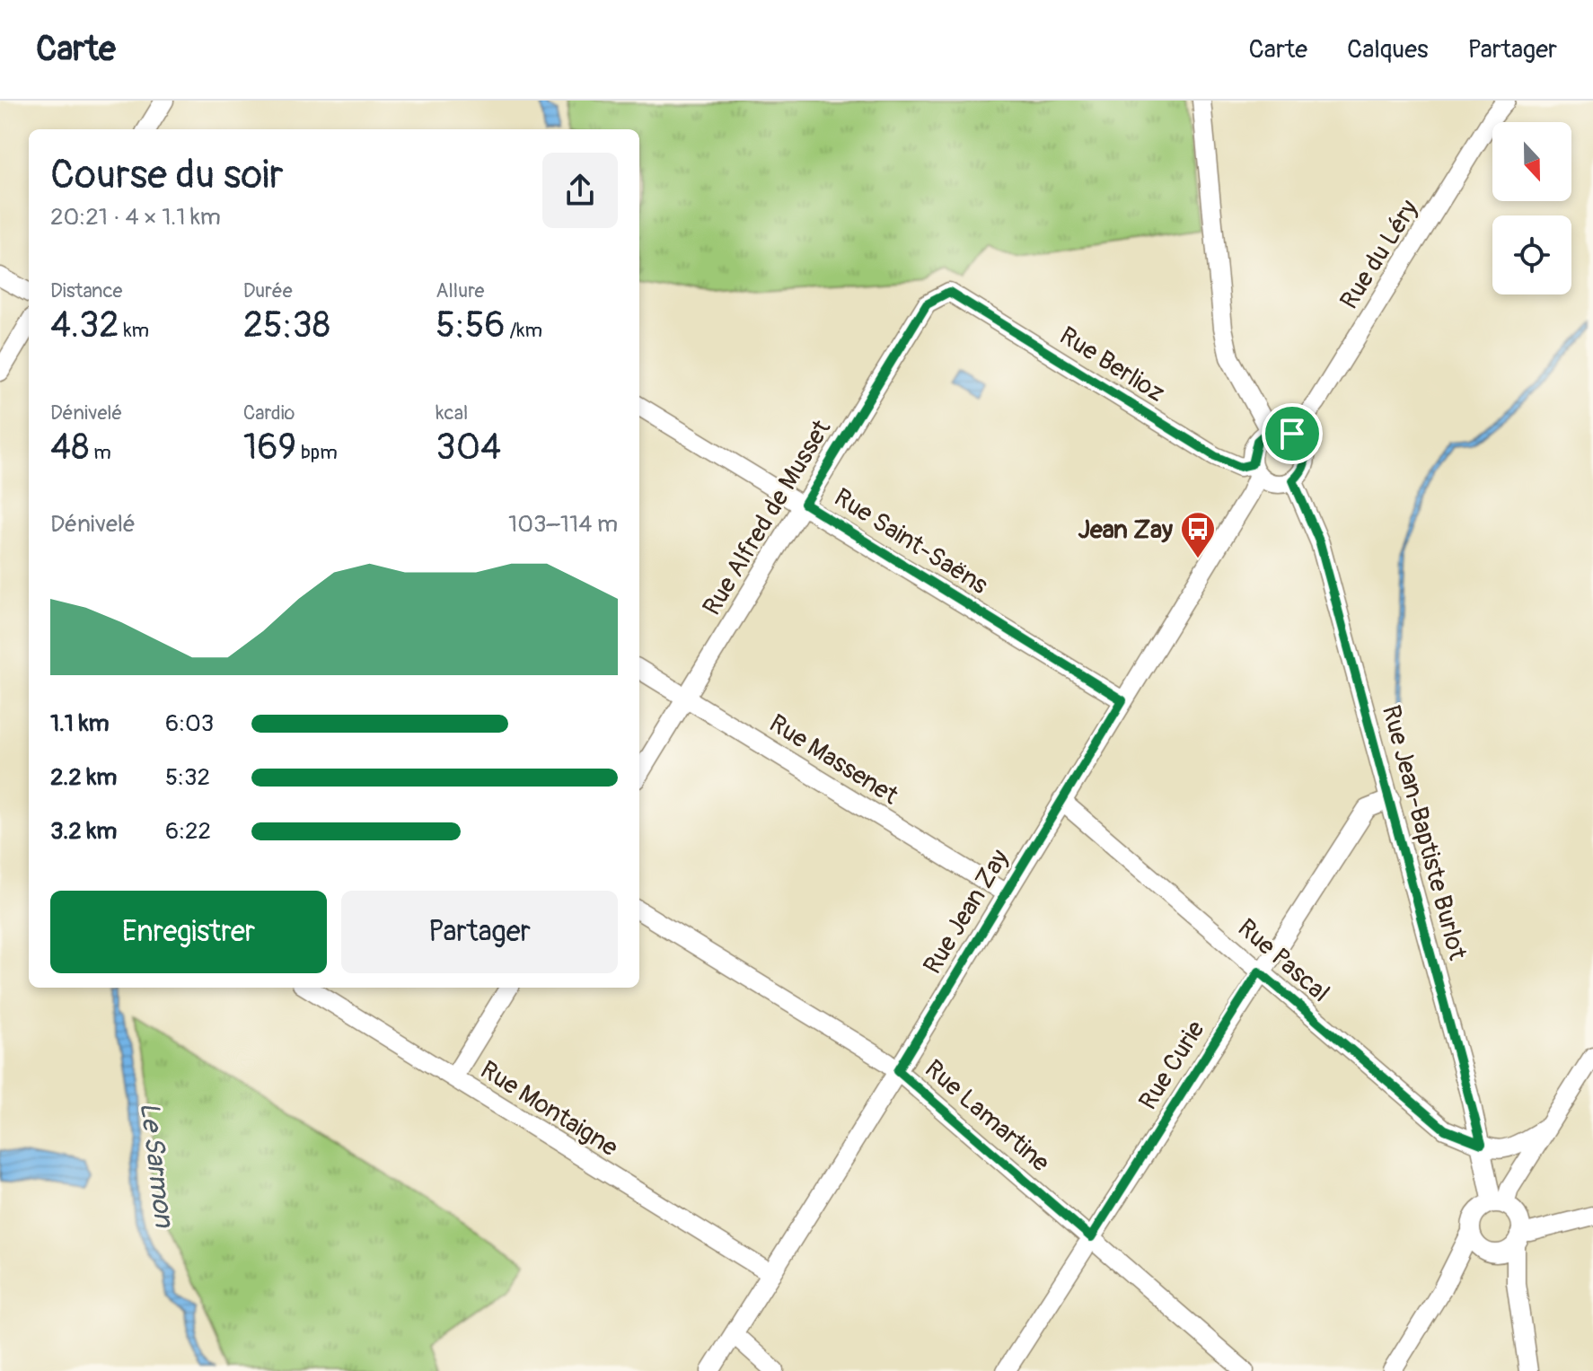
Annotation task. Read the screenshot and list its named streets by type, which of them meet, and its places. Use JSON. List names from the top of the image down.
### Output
{
  "streets": {
    "street": [
      "Rue du Léry",
      "Rue Berlioz",
      "Rue Alfred de Musset",
      "Rue Saint-Saëns",
      "Rue Massenet",
      "Rue Jean-Baptiste Burlot",
      "Rue Jean Zay",
      "Rue Pascal",
      "Rue Curie",
      "Rue Montaigne",
      "Rue Lamartine"
    ]
  },
  "crossings": [
    ["Rue du Léry", "Rue Berlioz"],
    ["Rue du Léry", "Rue Jean-Baptiste Burlot"],
    ["Rue du Léry", "Rue Jean Zay"],
    ["Rue Berlioz", "Rue Alfred de Musset"],
    ["Rue Berlioz", "Rue Jean-Baptiste Burlot"],
    ["Rue Berlioz", "Rue Jean Zay"],
    ["Rue Alfred de Musset", "Rue Saint-Saëns"],
    ["Rue Alfred de Musset", "Rue Massenet"],
    ["Rue Saint-Saëns", "Rue Jean Zay"],
    ["Rue Massenet", "Rue Jean Zay"],
    ["Rue Jean-Baptiste Burlot", "Rue Jean Zay"],
    ["Rue Jean-Baptiste Burlot", "Rue Pascal"],
    ["Rue Jean-Baptiste Burlot", "Rue Curie"],
    ["Rue Jean Zay", "Rue Pascal"],
    ["Rue Jean Zay", "Rue Montaigne"],
    ["Rue Jean Zay", "Rue Lamartine"],
    ["Rue Pascal", "Rue Curie"],
    ["Rue Curie", "Rue Lamartine"]
  ],
  "water": ["Le Sarmon"],
  "places": {
    "bus stop": ["Jean Zay"]
  },
  "north": "bottom",
  "page": {
    "header": "Carte",
    "nav": ["Carte", "Calques", "Partager"],
    "heading": ["Course du soir", "20:21 · 4 × 1.1 km"],
    "stats": [
      ["Distance", "4.32 km"],
      ["Durée", "25:38"],
      ["Allure", "5:56 /km"],
      ["Dénivelé", "48 m"],
      ["Cardio", "169 bpm"],
      ["kcal", "304"]
    ],
    "chart": ["Dénivelé", "103–114 m"],
    "list": [
      {
        "name": "1.1 km",
        "note": "6:03"
      },
      {
        "name": "2.2 km",
        "note": "5:32"
      },
      {
        "name": "3.2 km",
        "note": "6:22"
      }
    ],
    "buttons": ["Enregistrer", "Partager"]
  }
}
